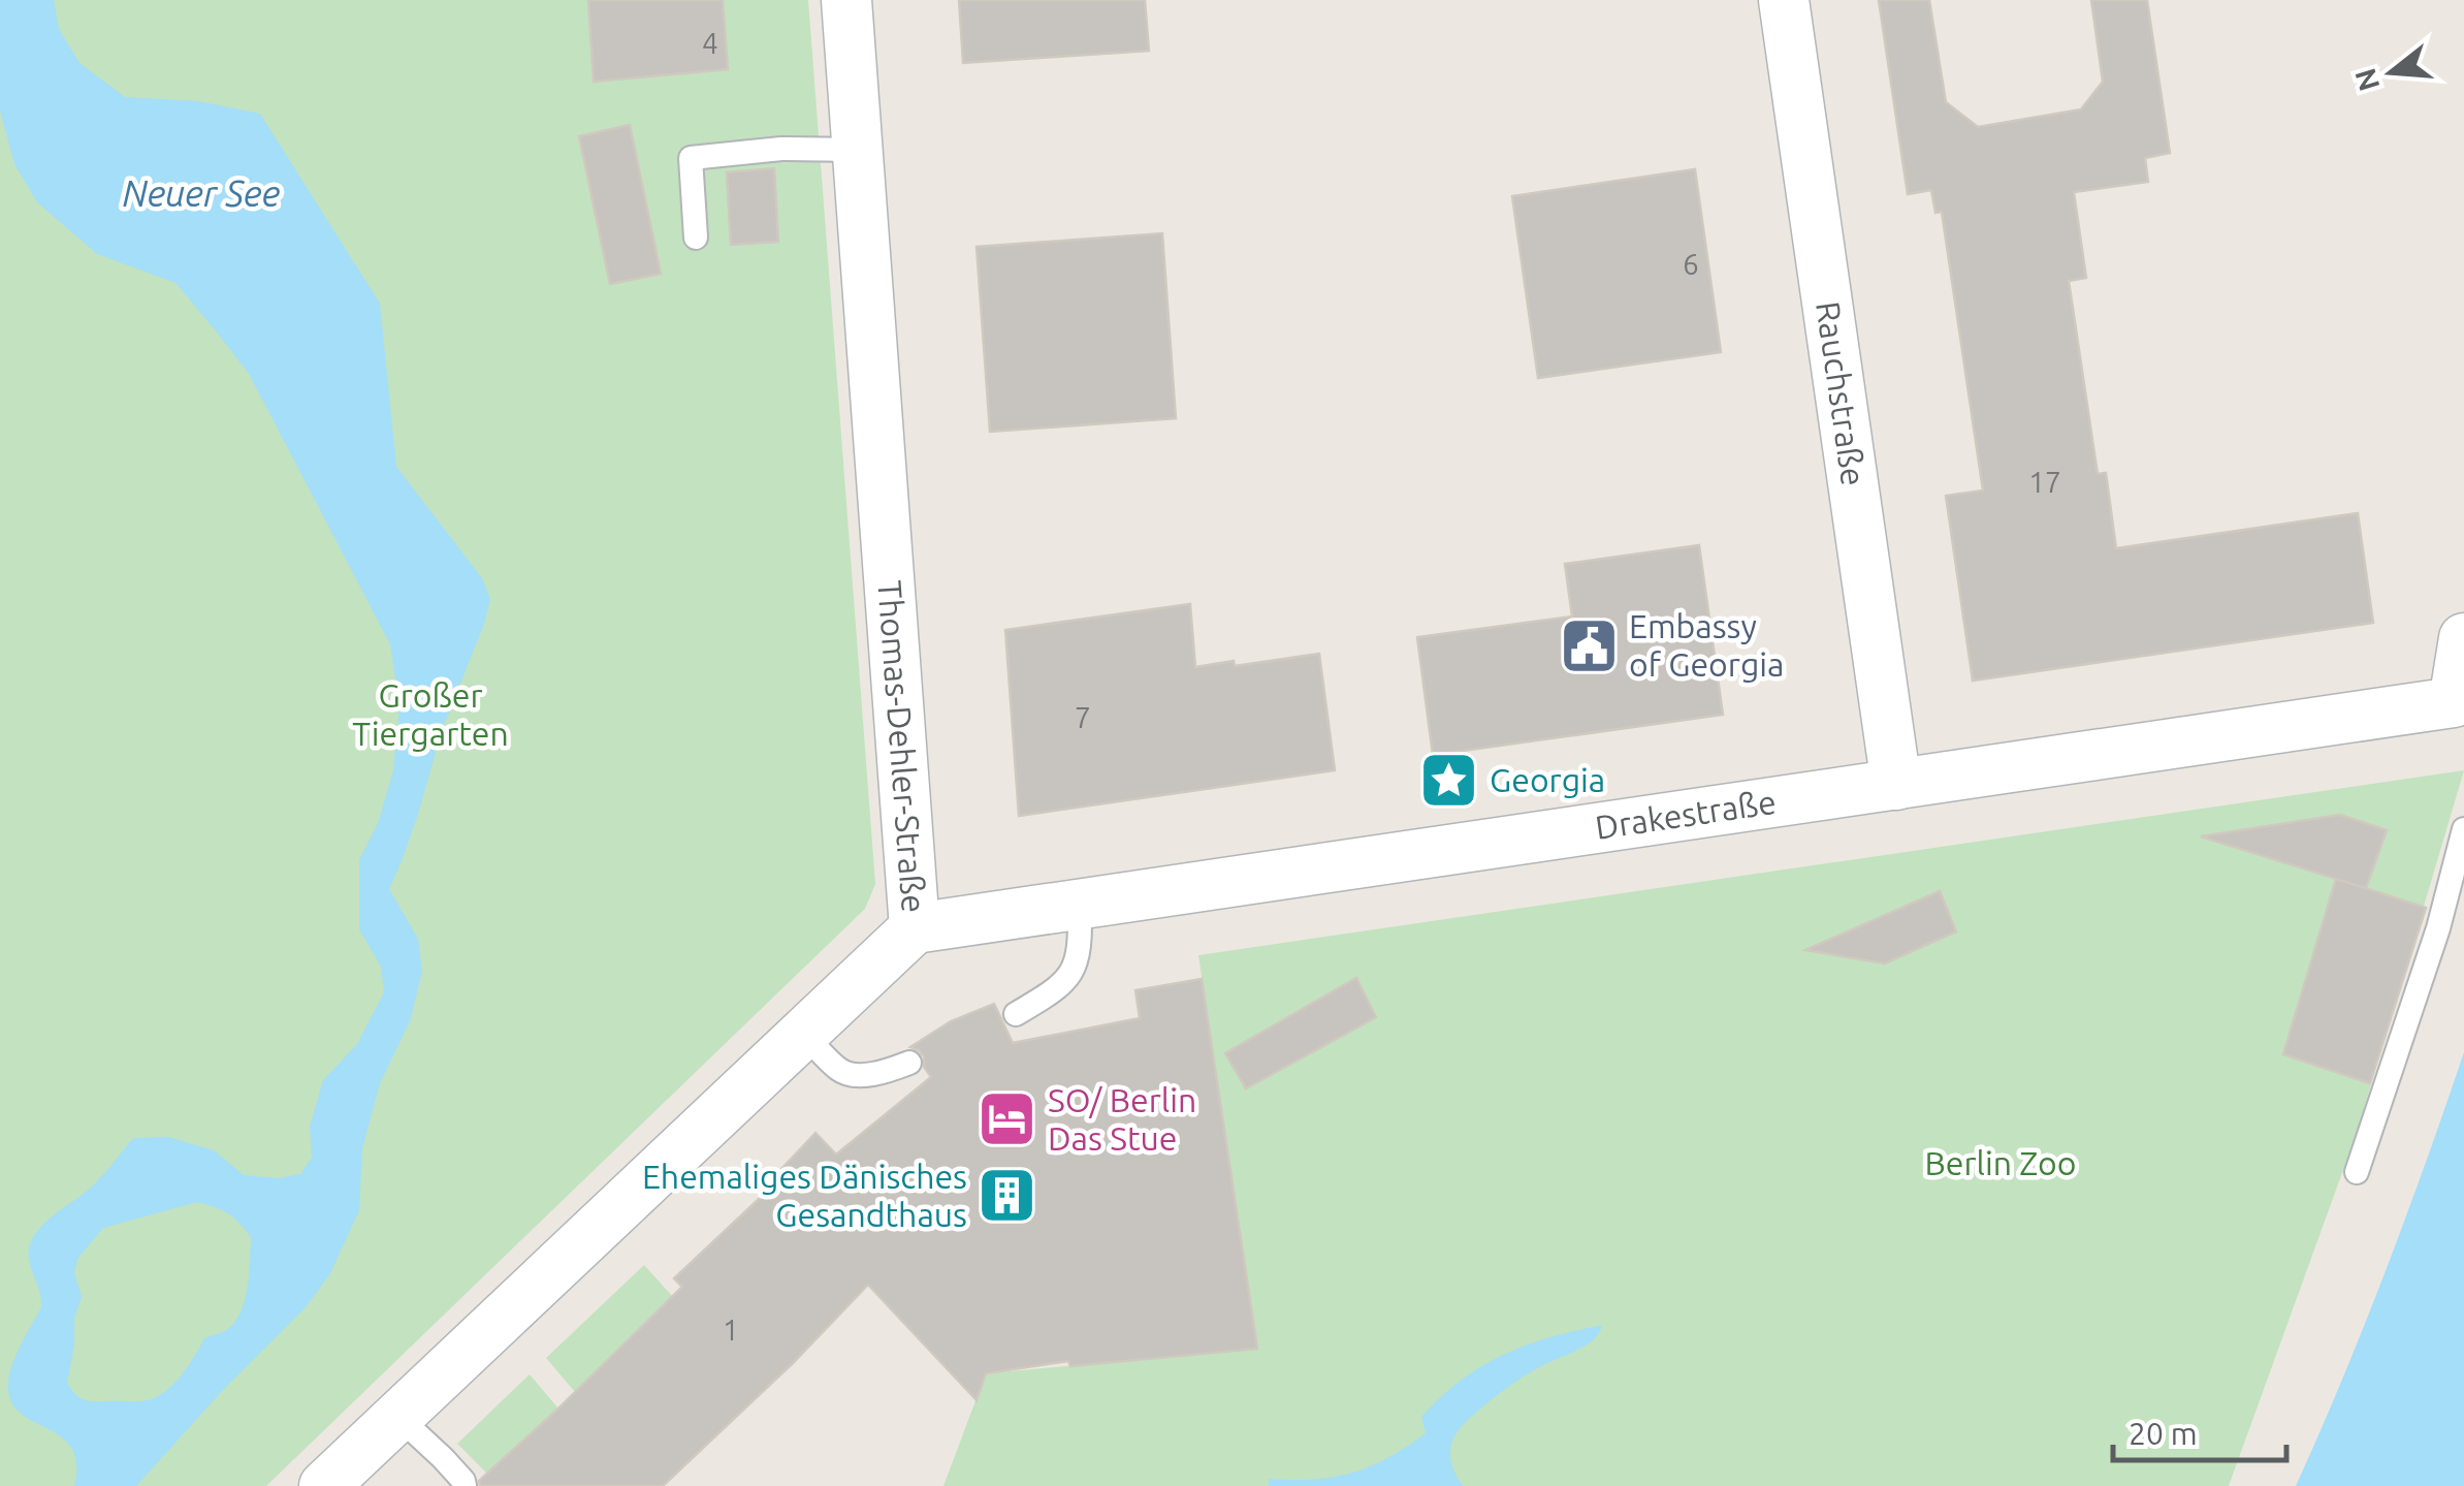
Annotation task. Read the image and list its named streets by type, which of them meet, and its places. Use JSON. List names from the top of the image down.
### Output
{
  "streets": {
    "street": ["Rauchstraße", "Thomas-Dehler-Straße", "Drakestraße"]
  },
  "crossings": [
    ["Rauchstraße", "Drakestraße"],
    ["Thomas-Dehler-Straße", "Drakestraße"]
  ],
  "water": ["Neuer See"],
  "parks": ["Großer Tiergarten", "Berlin Zoo"],
  "places": {
    "public building": ["Embassy of Georgia"],
    "place": ["Georgia"],
    "hotel": ["SO/ Berlin Das Stue"],
    "building": ["Ehemaliges Dänisches Gesandthaus"]
  },
  "house_numbers": [
    "4",
    "6",
    "17",
    "7",
    "1"
  ],
  "scale_bar": "20 m",
  "north": "left"
}
